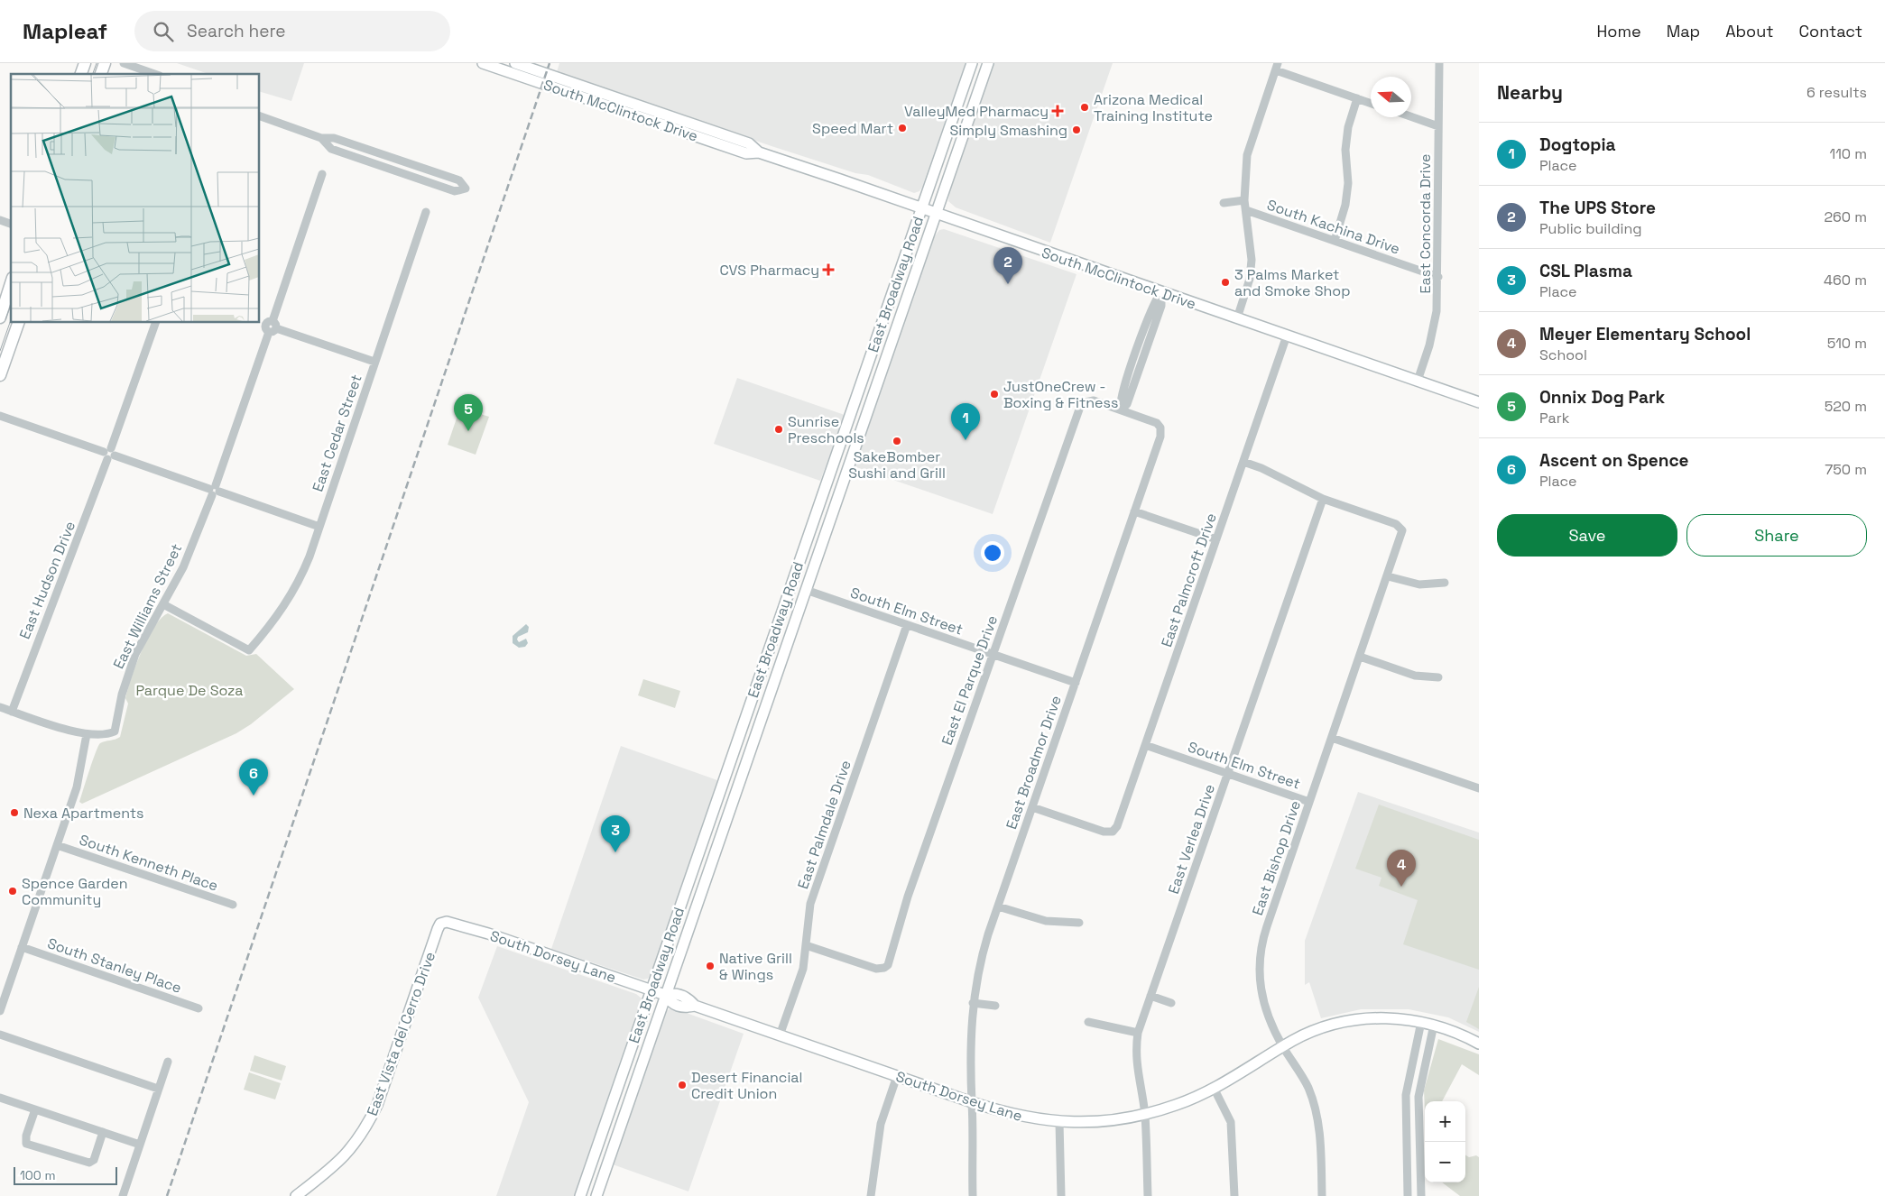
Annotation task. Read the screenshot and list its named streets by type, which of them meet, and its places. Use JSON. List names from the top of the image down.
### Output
{
  "streets": {
    "main road": [
      "South McClintock Drive",
      "East Broadway Road",
      "South Dorsey Lane",
      "East Vista del Cerro Drive"
    ],
    "street": [
      "East Concorda Drive",
      "South Kachina Drive",
      "East Cedar Street",
      "East Hudson Drive",
      "East Palmcroft Drive",
      "East Williams Street",
      "South Elm Street",
      "East El Parque Drive",
      "East Broadmor Drive",
      "East Palmdale Drive",
      "East Verlea Drive",
      "East Bishop Drive",
      "South Kenneth Place",
      "South Stanley Place"
    ]
  },
  "crossings": [
    ["South McClintock Drive", "East Concorda Drive"],
    ["South McClintock Drive", "East Broadway Road"],
    ["South McClintock Drive", "East Palmcroft Drive"],
    ["East Concorda Drive", "South Kachina Drive"],
    ["East Broadway Road", "South Elm Street"],
    ["East Broadway Road", "South Dorsey Lane"],
    ["East Cedar Street", "East Williams Street"],
    ["East Palmcroft Drive", "South Elm Street"],
    ["East Palmcroft Drive", "East Broadmor Drive"],
    ["South Elm Street", "East El Parque Drive"],
    ["South Elm Street", "East Broadmor Drive"],
    ["South Elm Street", "East Palmdale Drive"],
    ["South Elm Street", "East Verlea Drive"],
    ["South Elm Street", "East Bishop Drive"],
    ["East El Parque Drive", "East Broadmor Drive"],
    ["East El Parque Drive", "East Palmdale Drive"],
    ["East Broadmor Drive", "South Dorsey Lane"],
    ["East Palmdale Drive", "South Dorsey Lane"],
    ["East Verlea Drive", "East Bishop Drive"],
    ["East Verlea Drive", "South Dorsey Lane"],
    ["East Bishop Drive", "South Dorsey Lane"],
    ["South Dorsey Lane", "East Vista del Cerro Drive"]
  ],
  "parks": ["Parque De Soza"],
  "places": {
    "other": [
      "Arizona Medical Training Institute",
      "Speed Mart",
      "Simply Smashing",
      "3 Palms Market and Smoke Shop",
      "JustOneCrew - Boxing & Fitness",
      "Sunrise Preschools",
      "SakeBomber Sushi and Grill",
      "Nexa Apartments",
      "Spence Garden Community",
      "Native Grill & Wings",
      "Desert Financial Credit Union"
    ],
    "health": ["ValleyMed Pharmacy", "CVS Pharmacy"]
  },
  "scale_bar": "100 m",
  "north": "left",
  "page": {
    "header": "Mapleaf",
    "search": "Search here",
    "nav": [
      "Home",
      "Map",
      "About",
      "Contact"
    ],
    "heading": ["Nearby", "6 results"],
    "list": [
      {
        "mark": "1",
        "name": "Dogtopia",
        "note": "Place",
        "value": "110 m"
      },
      {
        "mark": "2",
        "name": "The UPS Store",
        "note": "Public building",
        "value": "260 m"
      },
      {
        "mark": "3",
        "name": "CSL Plasma",
        "note": "Place",
        "value": "460 m"
      },
      {
        "mark": "4",
        "name": "Meyer Elementary School",
        "note": "School",
        "value": "510 m"
      },
      {
        "mark": "5",
        "name": "Onnix Dog Park",
        "note": "Park",
        "value": "520 m"
      },
      {
        "mark": "6",
        "name": "Ascent on Spence",
        "note": "Place",
        "value": "750 m"
      }
    ],
    "pins": [
      "2",
      "5",
      "1",
      "6",
      "3",
      "4"
    ],
    "buttons": ["Save", "Share"],
    "map_buttons": ["+", "−"],
    "scale": "100 m"
  }
}
